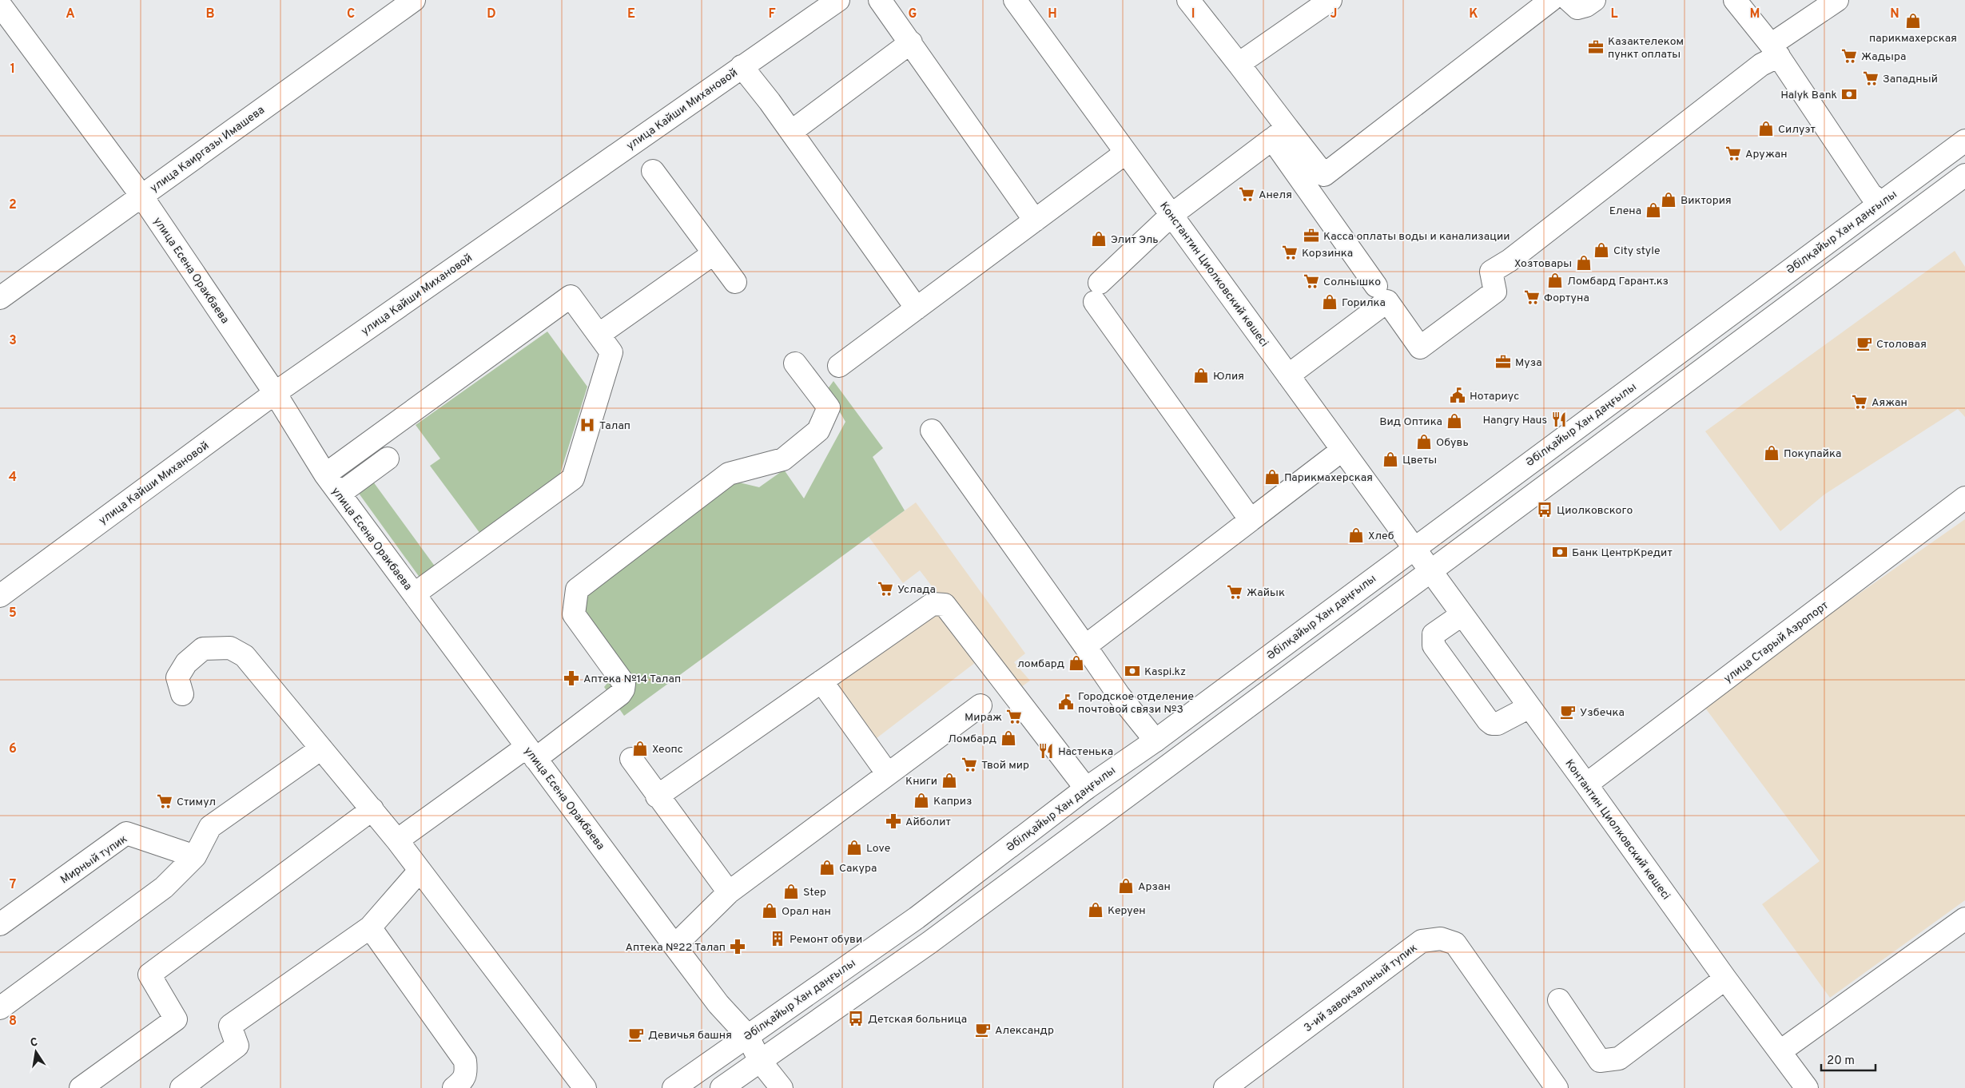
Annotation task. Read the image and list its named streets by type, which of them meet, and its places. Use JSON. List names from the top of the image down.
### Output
{
  "streets": {
    "street": [
      "улица Кайши Михановой",
      "улица Каиргазы Имашева",
      "Әбілқайыр Хан даңғылы",
      "улица Есена Оракбаева",
      "Константин Циолковский көшесі",
      "улица Старый Аэропорт",
      "Контантин Циолковский көшесі",
      "Мирный тупик",
      "3-ий завокзальный тупик"
    ]
  },
  "crossings": [
    ["улица Кайши Михановой", "улица Есена Оракбаева"],
    ["улица Каиргазы Имашева", "улица Есена Оракбаева"],
    ["Әбілқайыр Хан даңғылы", "улица Есена Оракбаева"],
    ["Әбілқайыр Хан даңғылы", "Константин Циолковский көшесі"],
    ["Константин Циолковский көшесі", "Контантин Циолковский көшесі"],
    ["улица Старый Аэропорт", "Контантин Циолковский көшесі"]
  ],
  "places": {
    "shop": [
      "парикмахерская",
      "Силуэт",
      "Виктория",
      "Елена",
      "Элит Эль",
      "City style",
      "Хозтовары",
      "Ломбард Гарант.кз",
      "Горилка",
      "Юлия",
      "Вид Оптика",
      "Обувь",
      "Покупайка",
      "Цветы",
      "Парикмахерская",
      "Хлеб",
      "ломбард",
      "Ломбард",
      "Хеопс",
      "Книги",
      "Каприз",
      "Love",
      "Сакура",
      "Арзан",
      "Step",
      "Керуен",
      "Орал нан"
    ],
    "office": ["Казактелеком пункт оплаты", "Касса оплаты воды и канализации", "Муза"],
    "supermarket": [
      "Жадыра",
      "Западный",
      "Аружан",
      "Анеля",
      "Корзинка",
      "Солнышко",
      "Фортуна",
      "Аяжан",
      "Услада",
      "Жайык",
      "Мираж",
      "Твой мир",
      "Стимул"
    ],
    "bank": ["Halyk Bank", "Банк ЦентрКредит", "Kaspi.kz"],
    "cafe": [
      "Столовая",
      "Узбечка",
      "Александр",
      "Девичья башня"
    ],
    "public building": ["Нотариус", "Городское отделение почтовой связи №3"],
    "restaurant": ["Hangry Haus", "Настенька"],
    "hospital": ["Талап"],
    "bus stop": ["Циолковского", "Детская больница"],
    "pharmacy": ["Аптека №14 Талап", "Айболит", "Аптека №22 Талап"],
    "building": ["Ремонт обуви"]
  },
  "scale_bar": "20 m",
  "north": "top",
  "grid": {
    "columns": [
      "A",
      "B",
      "C",
      "D",
      "E",
      "F",
      "G",
      "H",
      "I",
      "J",
      "K",
      "L",
      "M",
      "N"
    ],
    "rows": [
      "1",
      "2",
      "3",
      "4",
      "5",
      "6",
      "7",
      "8"
    ]
  }
}
